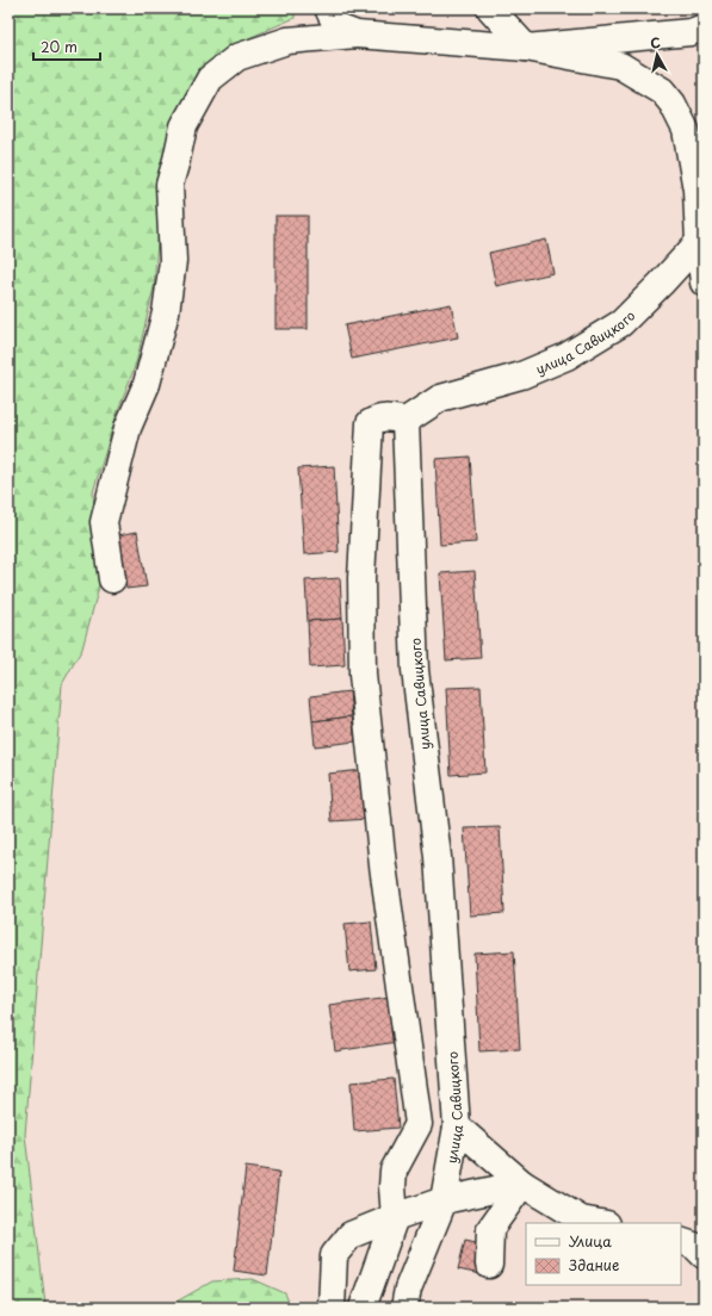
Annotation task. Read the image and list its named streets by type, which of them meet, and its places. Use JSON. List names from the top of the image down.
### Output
{
  "streets": {
    "street": ["улица Савицкого"]
  },
  "legend": ["Улица", "Здание"],
  "scale_bar": "20 m",
  "north": "top"
}
